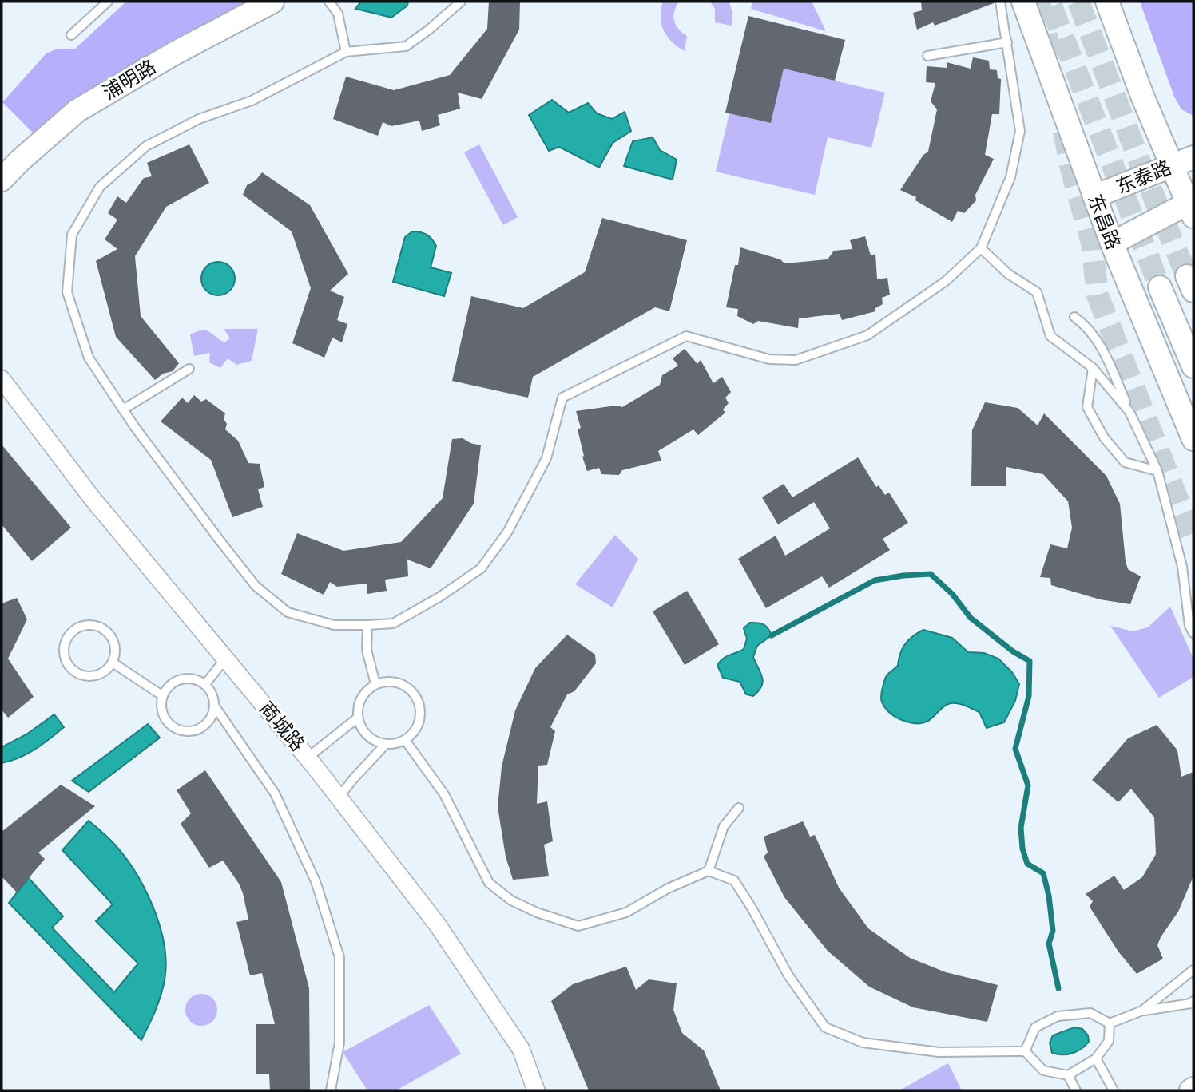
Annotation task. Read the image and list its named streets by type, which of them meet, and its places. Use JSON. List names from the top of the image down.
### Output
{
  "streets": {
    "main road": ["浦明路", "东泰路", "东昌路"],
    "street": ["商城路"]
  },
  "crossings": [
    ["东泰路", "东昌路"]
  ]
}
